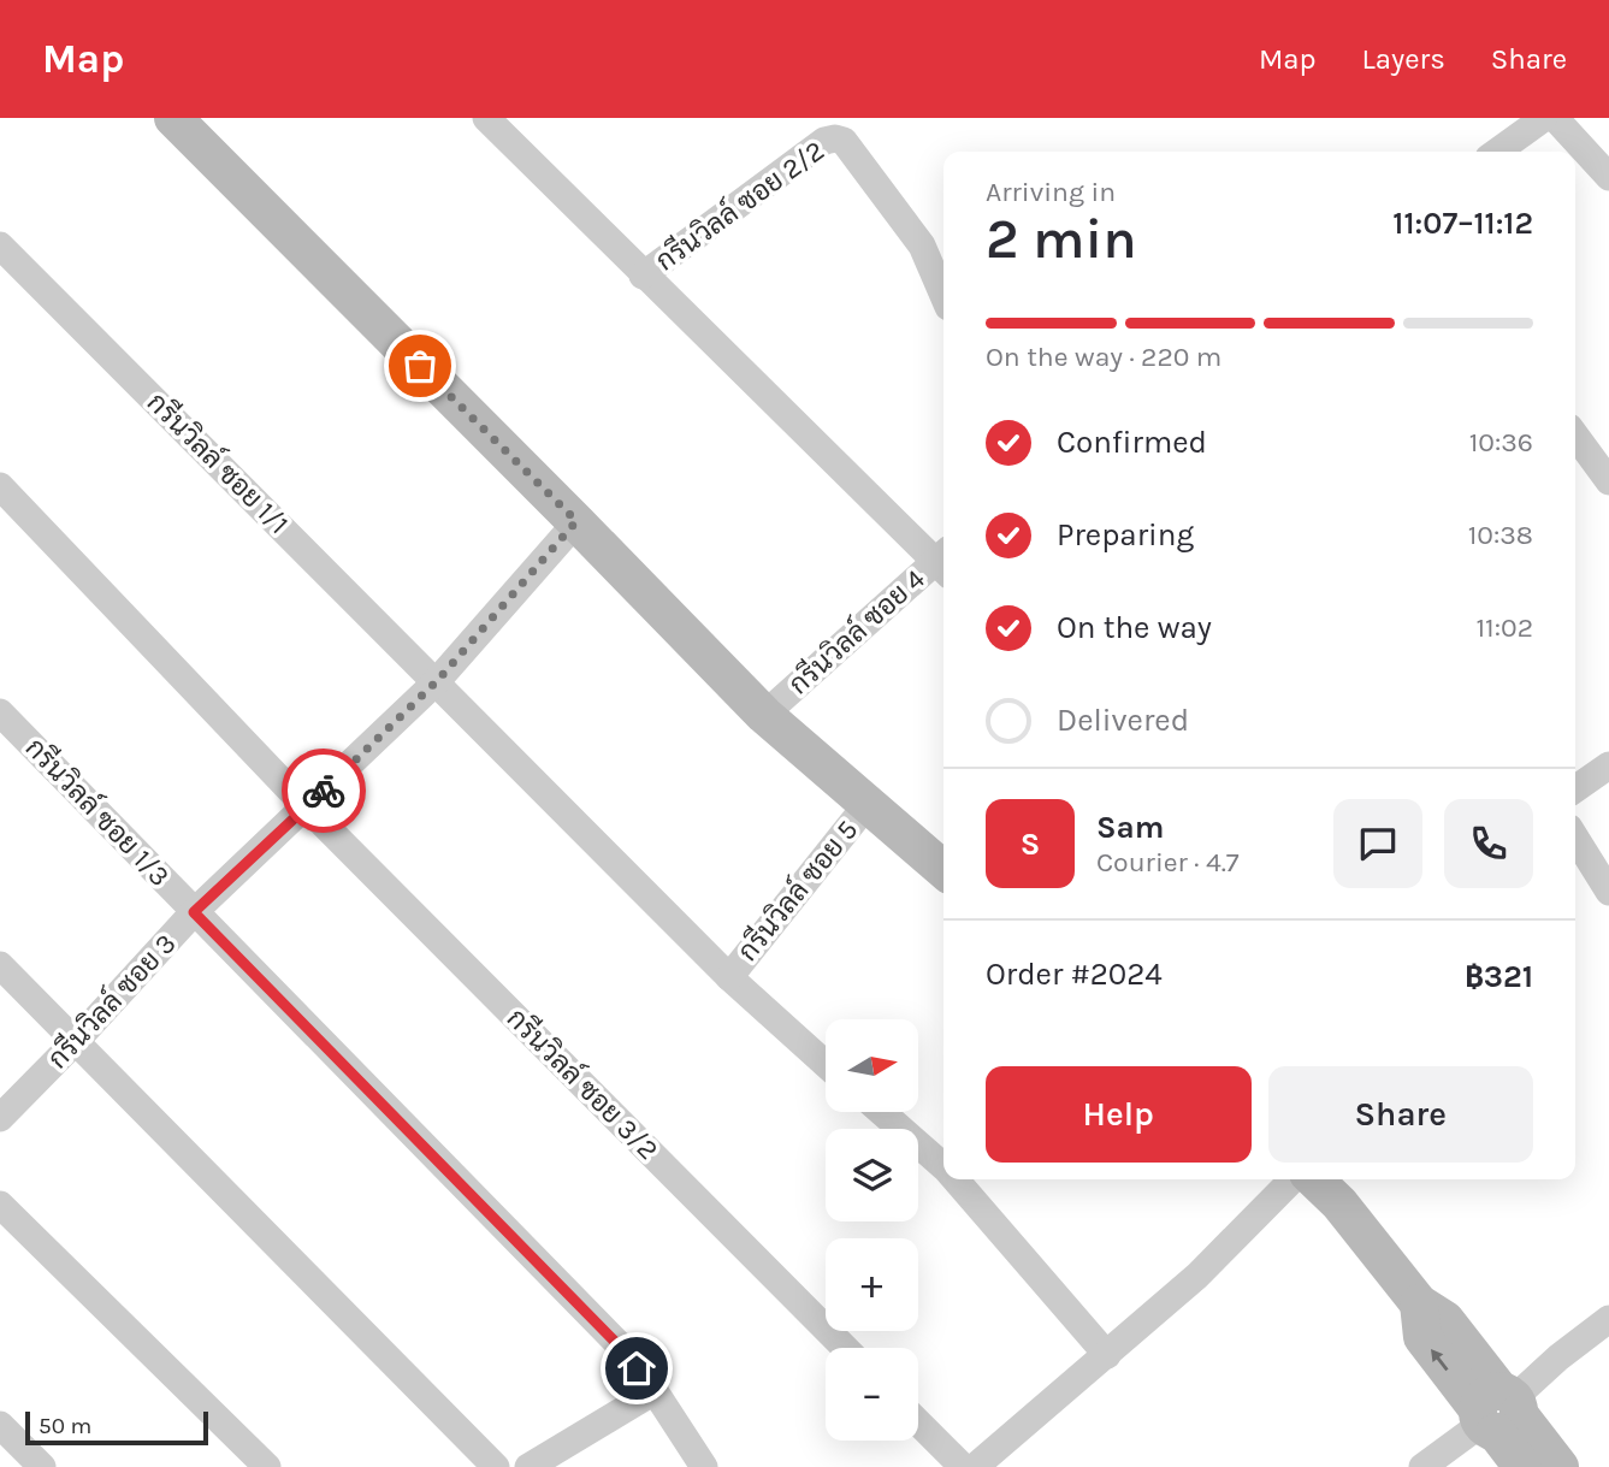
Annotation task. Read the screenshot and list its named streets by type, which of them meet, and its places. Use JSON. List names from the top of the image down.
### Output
{
  "streets": {
    "street": [
      "กรีนวิลล์ ซอย 2/2",
      "กรีนวิลล์ ซอย 1/1",
      "กรีนวิลล์ ซอย 4",
      "กรีนวิลล์ ซอย 1/3",
      "กรีนวิลล์ ซอย 5",
      "กรีนวิลล์ ซอย 3",
      "กรีนวิลล์ ซอย 3/2"
    ]
  },
  "crossings": [
    ["กรีนวิลล์ ซอย 1/1", "กรีนวิลล์ ซอย 5"],
    ["กรีนวิลล์ ซอย 1/1", "กรีนวิลล์ ซอย 3"],
    ["กรีนวิลล์ ซอย 1/3", "กรีนวิลล์ ซอย 3"],
    ["กรีนวิลล์ ซอย 3", "กรีนวิลล์ ซอย 3/2"]
  ],
  "scale_bar": "50 m",
  "north": "right",
  "page": {
    "header": "Map",
    "nav": ["Map", "Layers", "Share"],
    "heading": ["2 min", "Arriving in", "11:07–11:12"],
    "panel": [
      "Sam",
      "Courier · 4.7",
      "Order #2024",
      "฿321"
    ],
    "bar": "On the way · 220 m",
    "list": [
      ["Confirmed", "10:36"],
      ["Preparing", "10:38"],
      ["On the way", "11:02"],
      "Delivered"
    ],
    "round": "S",
    "map_buttons": ["+", "−"],
    "buttons": ["Help", "Share"],
    "scale": "50 m"
  }
}
